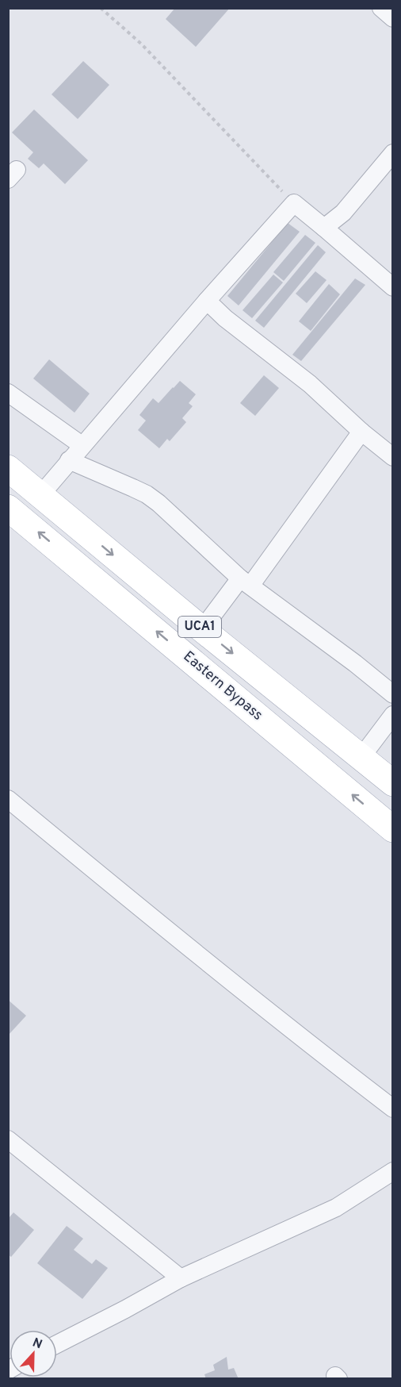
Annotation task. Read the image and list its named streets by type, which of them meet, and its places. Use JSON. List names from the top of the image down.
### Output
{
  "streets": {
    "main road": ["UCA1", "Eastern Bypass"]
  },
  "north": "top"
}
